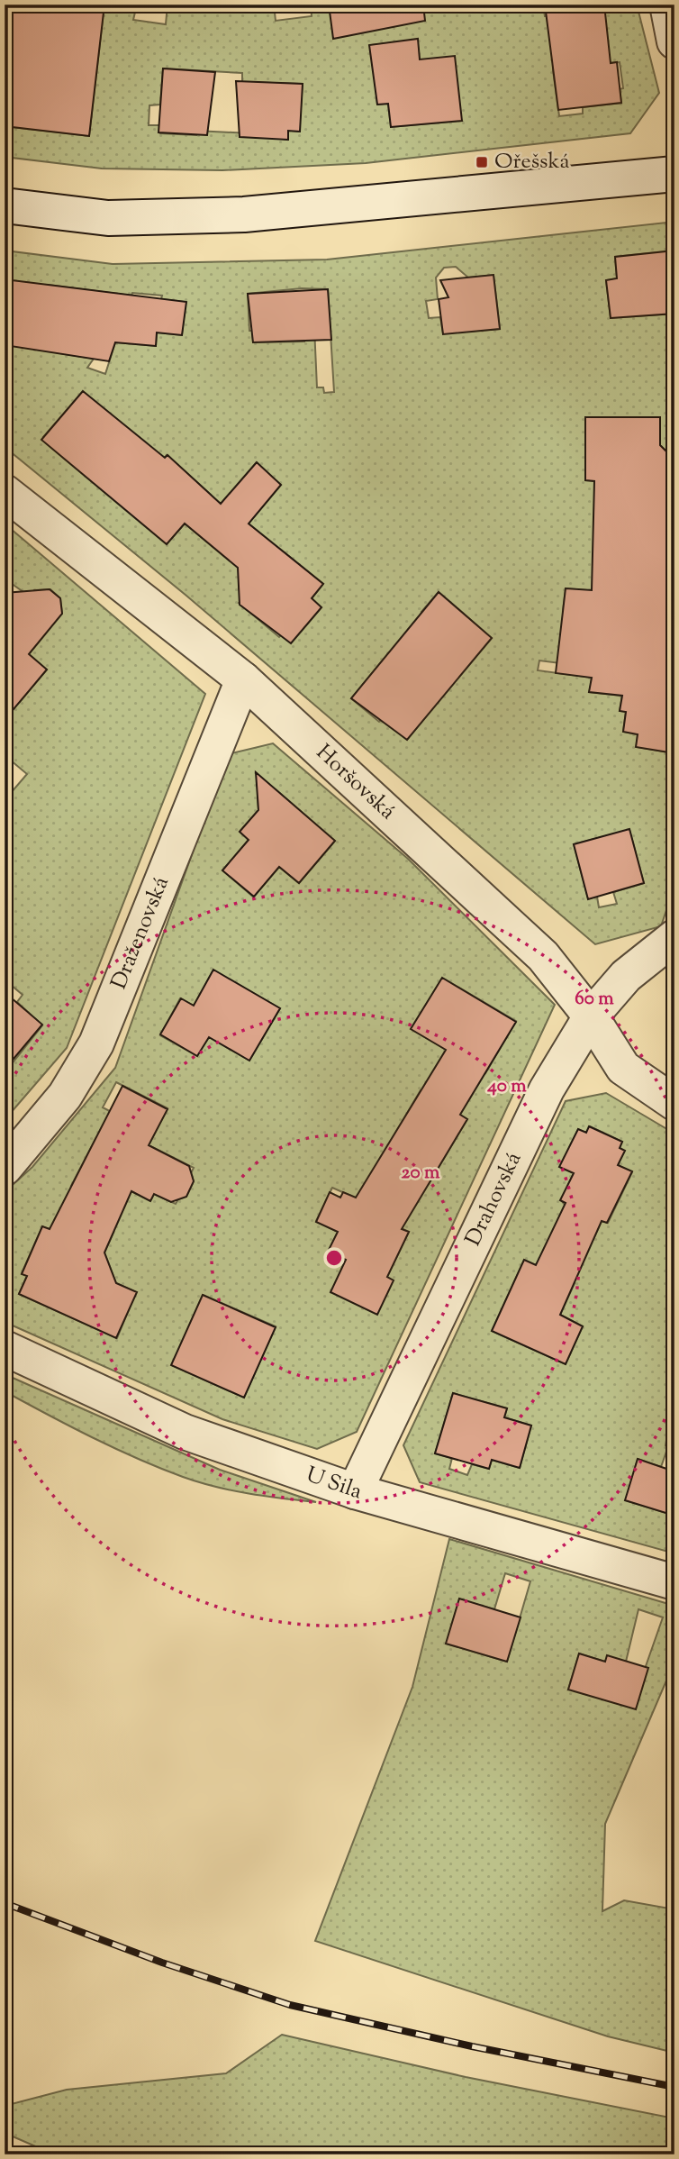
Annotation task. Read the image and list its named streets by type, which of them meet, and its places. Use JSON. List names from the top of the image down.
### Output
{
  "streets": {
    "street": [
      "Horšovská",
      "Draženovská",
      "Drahovská",
      "U Sila"
    ]
  },
  "crossings": [
    ["Horšovská", "Draženovská"],
    ["Horšovská", "Drahovská"],
    ["Drahovská", "U Sila"]
  ],
  "places": {
    "transit": ["Ořešská"]
  },
  "rings": ["60 m", "40 m", "20 m"]
}
